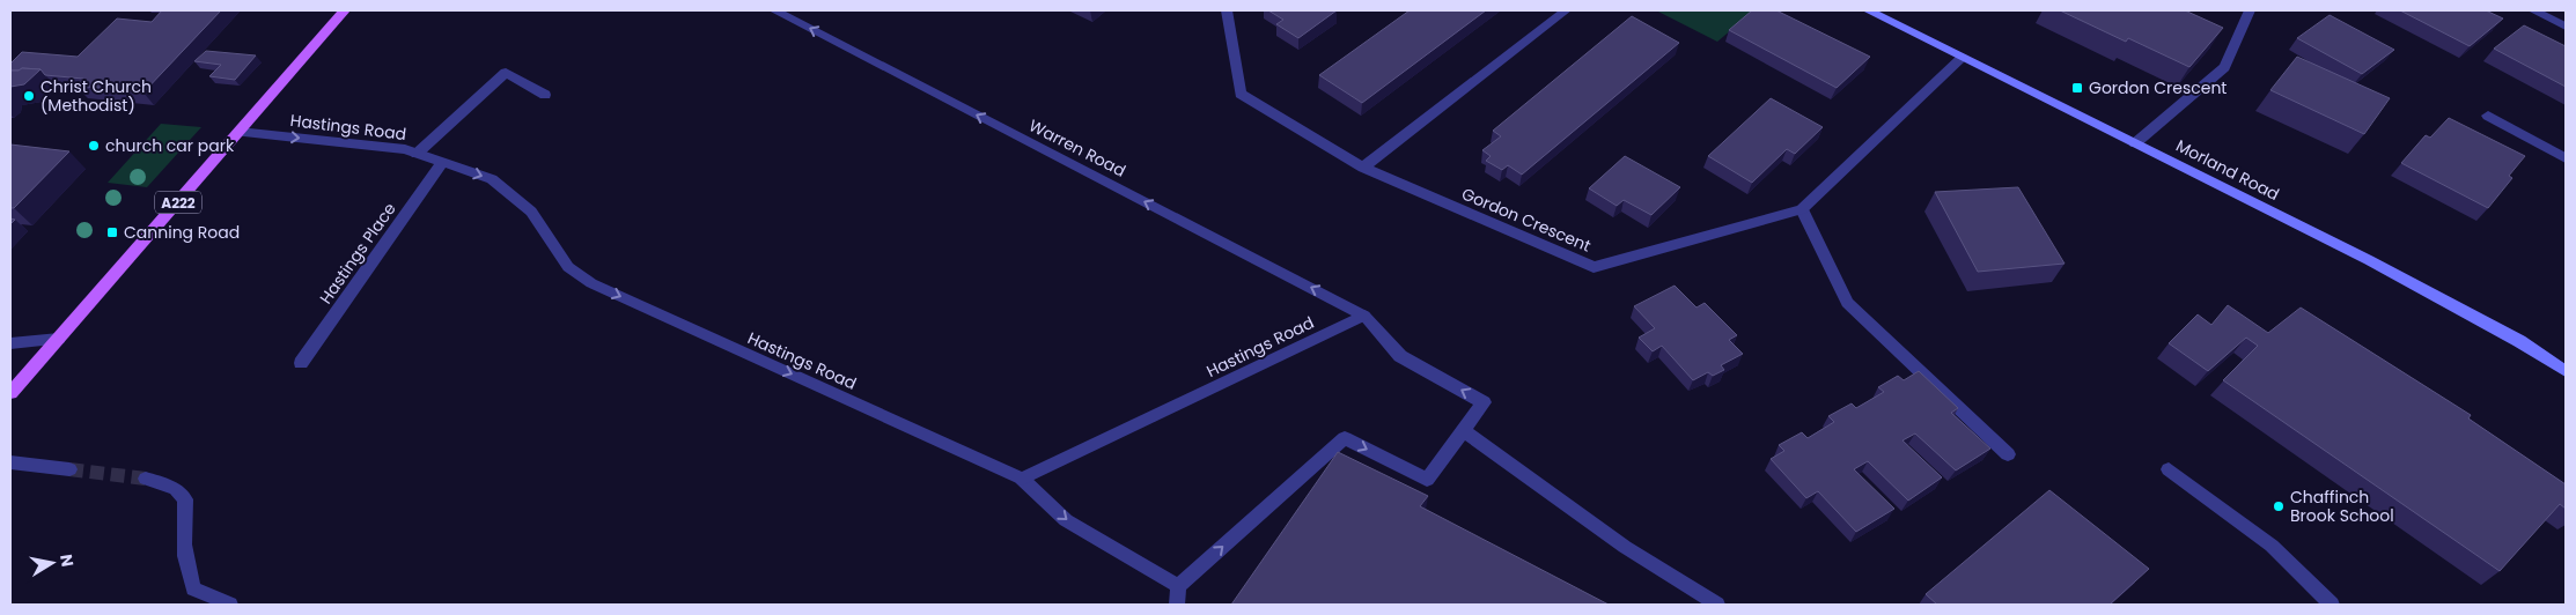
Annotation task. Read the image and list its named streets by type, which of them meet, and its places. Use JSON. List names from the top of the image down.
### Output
{
  "streets": {
    "main road": ["Morland Road", "A222"],
    "street": [
      "Hastings Road",
      "Warren Road",
      "Gordon Crescent",
      "Hastings Place"
    ]
  },
  "crossings": [
    ["Hastings Road", "Warren Road"],
    ["Hastings Road", "A222"],
    ["Hastings Road", "Hastings Place"],
    ["Morland Road", "Gordon Crescent"]
  ],
  "one_way": ["Hastings Road", "Warren Road"],
  "places": {
    "transit": ["Gordon Crescent", "Canning Road"],
    "other": ["Christ Church (Methodist)", "church car park", "Chaffinch Brook School"]
  },
  "north": "right"
}
